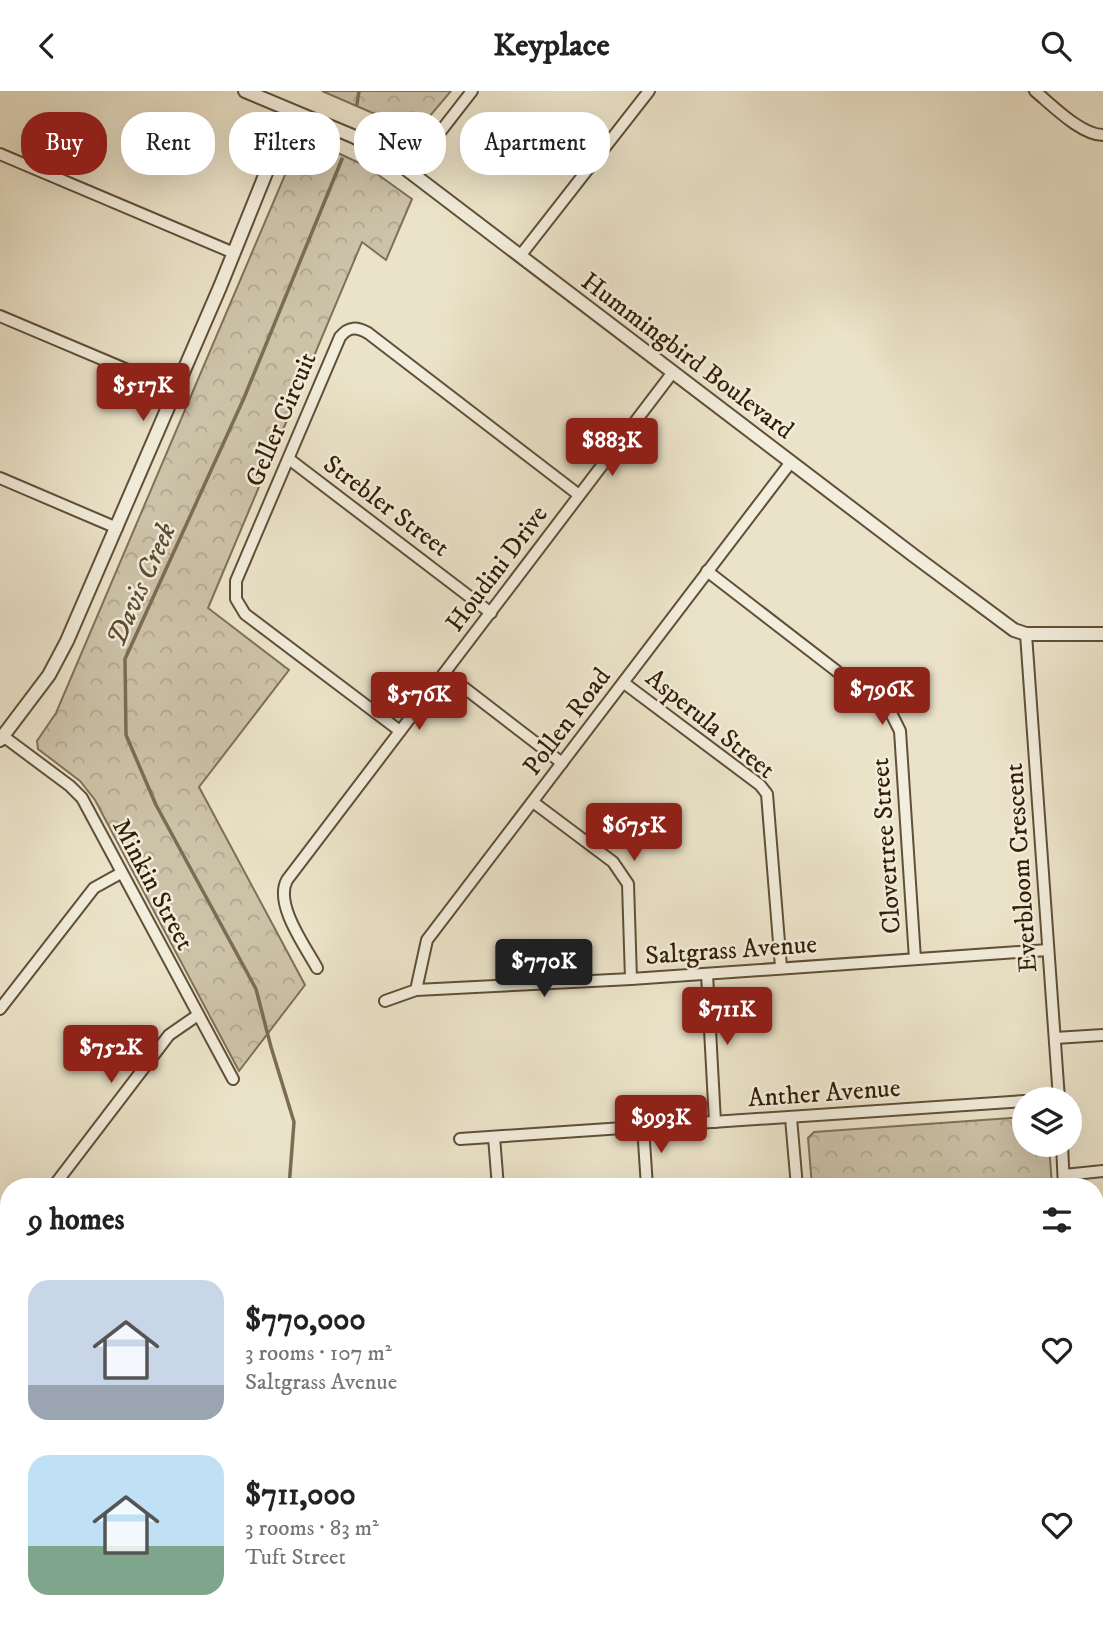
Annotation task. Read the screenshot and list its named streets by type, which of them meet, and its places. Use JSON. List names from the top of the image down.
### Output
{
  "streets": {
    "street": [
      "Hummingbird Boulevard",
      "Geller Circuit",
      "Strebler Street",
      "Houdini Drive",
      "Pollen Road",
      "Asperula Street",
      "Clovertree Street",
      "Everbloom Crescent",
      "Minkin Street",
      "Saltgrass Avenue",
      "Anther Avenue"
    ]
  },
  "crossings": [
    ["Hummingbird Boulevard", "Houdini Drive"],
    ["Hummingbird Boulevard", "Pollen Road"],
    ["Hummingbird Boulevard", "Everbloom Crescent"],
    ["Geller Circuit", "Strebler Street"],
    ["Geller Circuit", "Houdini Drive"],
    ["Strebler Street", "Houdini Drive"],
    ["Pollen Road", "Asperula Street"],
    ["Pollen Road", "Clovertree Street"],
    ["Pollen Road", "Saltgrass Avenue"],
    ["Asperula Street", "Saltgrass Avenue"],
    ["Clovertree Street", "Saltgrass Avenue"],
    ["Everbloom Crescent", "Saltgrass Avenue"]
  ],
  "water": ["Davis Creek"],
  "page": {
    "header": "Keyplace",
    "chip": [
      "Buy",
      "Rent",
      "Filters",
      "New",
      "Apartment"
    ],
    "price": [
      "$517K",
      "$883K",
      "$796K",
      "$576K",
      "$675K",
      "$770K",
      "$711K",
      "$752K",
      "$993K"
    ],
    "heading": "9 homes",
    "list": [
      {
        "name": "$770,000",
        "note": "3 rooms · 107 m² · Saltgrass Avenue"
      },
      {
        "name": "$711,000",
        "note": "3 rooms · 83 m² · Tuft Street"
      }
    ]
  }
}
